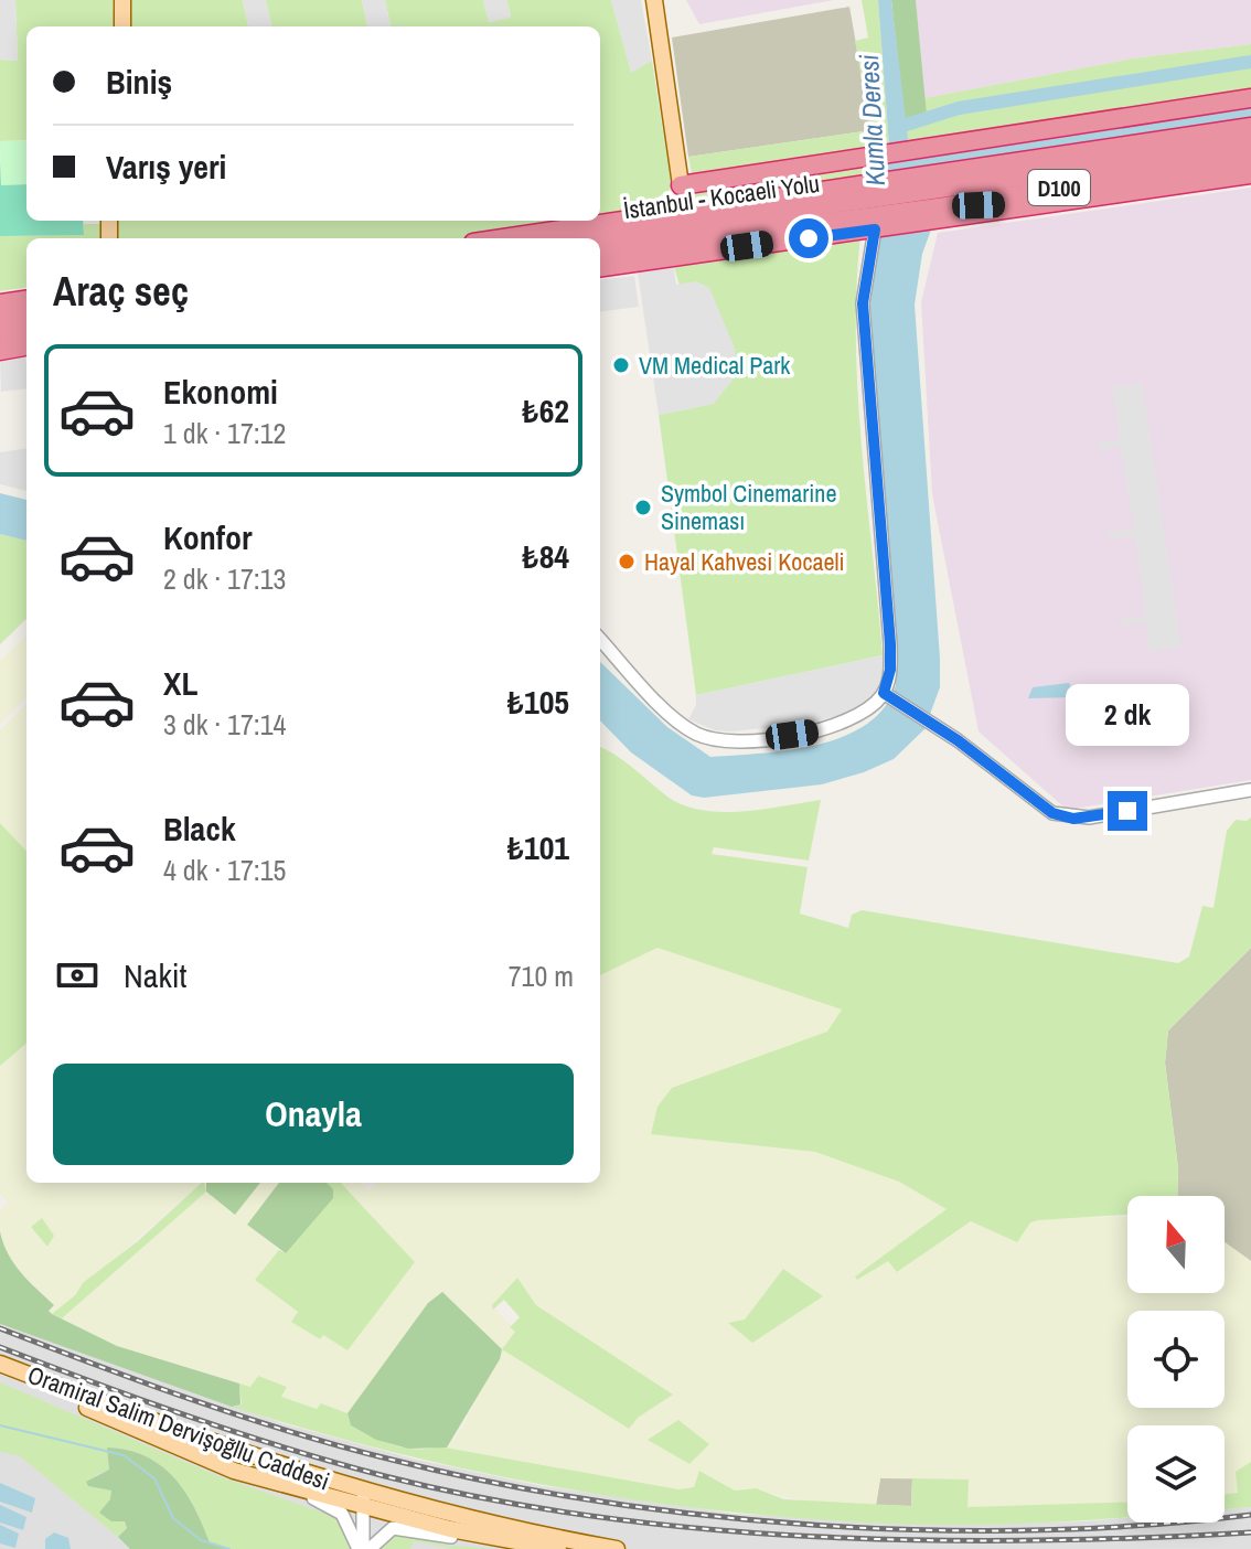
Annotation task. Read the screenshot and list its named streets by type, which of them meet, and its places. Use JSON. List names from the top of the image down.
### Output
{
  "streets": {
    "highway": ["D100", "İstanbul - Kocaeli Yolu"],
    "main road": ["Oramiral Salim Dervişoğllu Caddesi"]
  },
  "crossings": [
    ["D100", "İstanbul - Kocaeli Yolu"]
  ],
  "water": ["Kumla Deresi"],
  "places": ["VM Medical Park", "Symbol Cinemarine Sineması", "Hayal Kahvesi Kocaeli"],
  "north": "top",
  "page": {
    "banner": ["Biniş", "Varış yeri"],
    "heading": "Araç seç",
    "list": [
      {
        "name": "Ekonomi",
        "note": "1 dk · 17:12",
        "value": "₺62"
      },
      {
        "name": "Konfor",
        "note": "2 dk · 17:13",
        "value": "₺84"
      },
      {
        "name": "XL",
        "note": "3 dk · 17:14",
        "value": "₺105"
      },
      {
        "name": "Black",
        "note": "4 dk · 17:15",
        "value": "₺101"
      }
    ],
    "bubble": "2 dk",
    "pay": ["Nakit", "710 m"],
    "buttons": "Onayla"
  }
}
